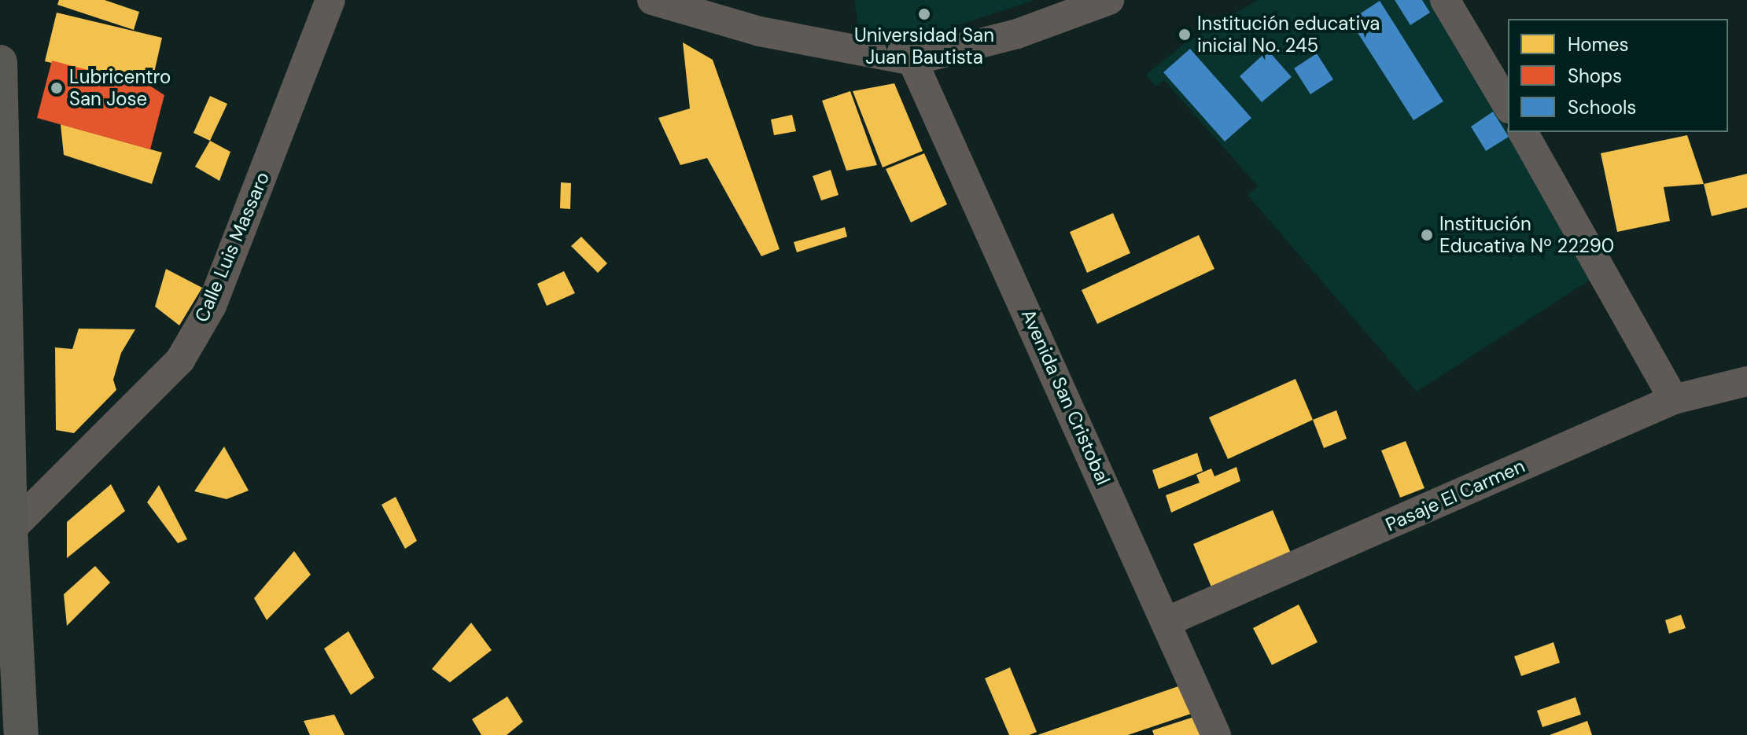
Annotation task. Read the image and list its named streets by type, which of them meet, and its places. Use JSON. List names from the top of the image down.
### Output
{
  "streets": {
    "street": ["Calle Luis Massaro", "Avenida San Cristobal", "Pasaje El Carmen"]
  },
  "crossings": [
    ["Avenida San Cristobal", "Pasaje El Carmen"]
  ],
  "places": [
    "Universidad San Juan Bautista",
    "Institución educativa inicial No. 245",
    "Lubricentro San Jose",
    "Institución Educativa Nº 22290"
  ],
  "legend": ["Homes", "Shops", "Schools"]
}
